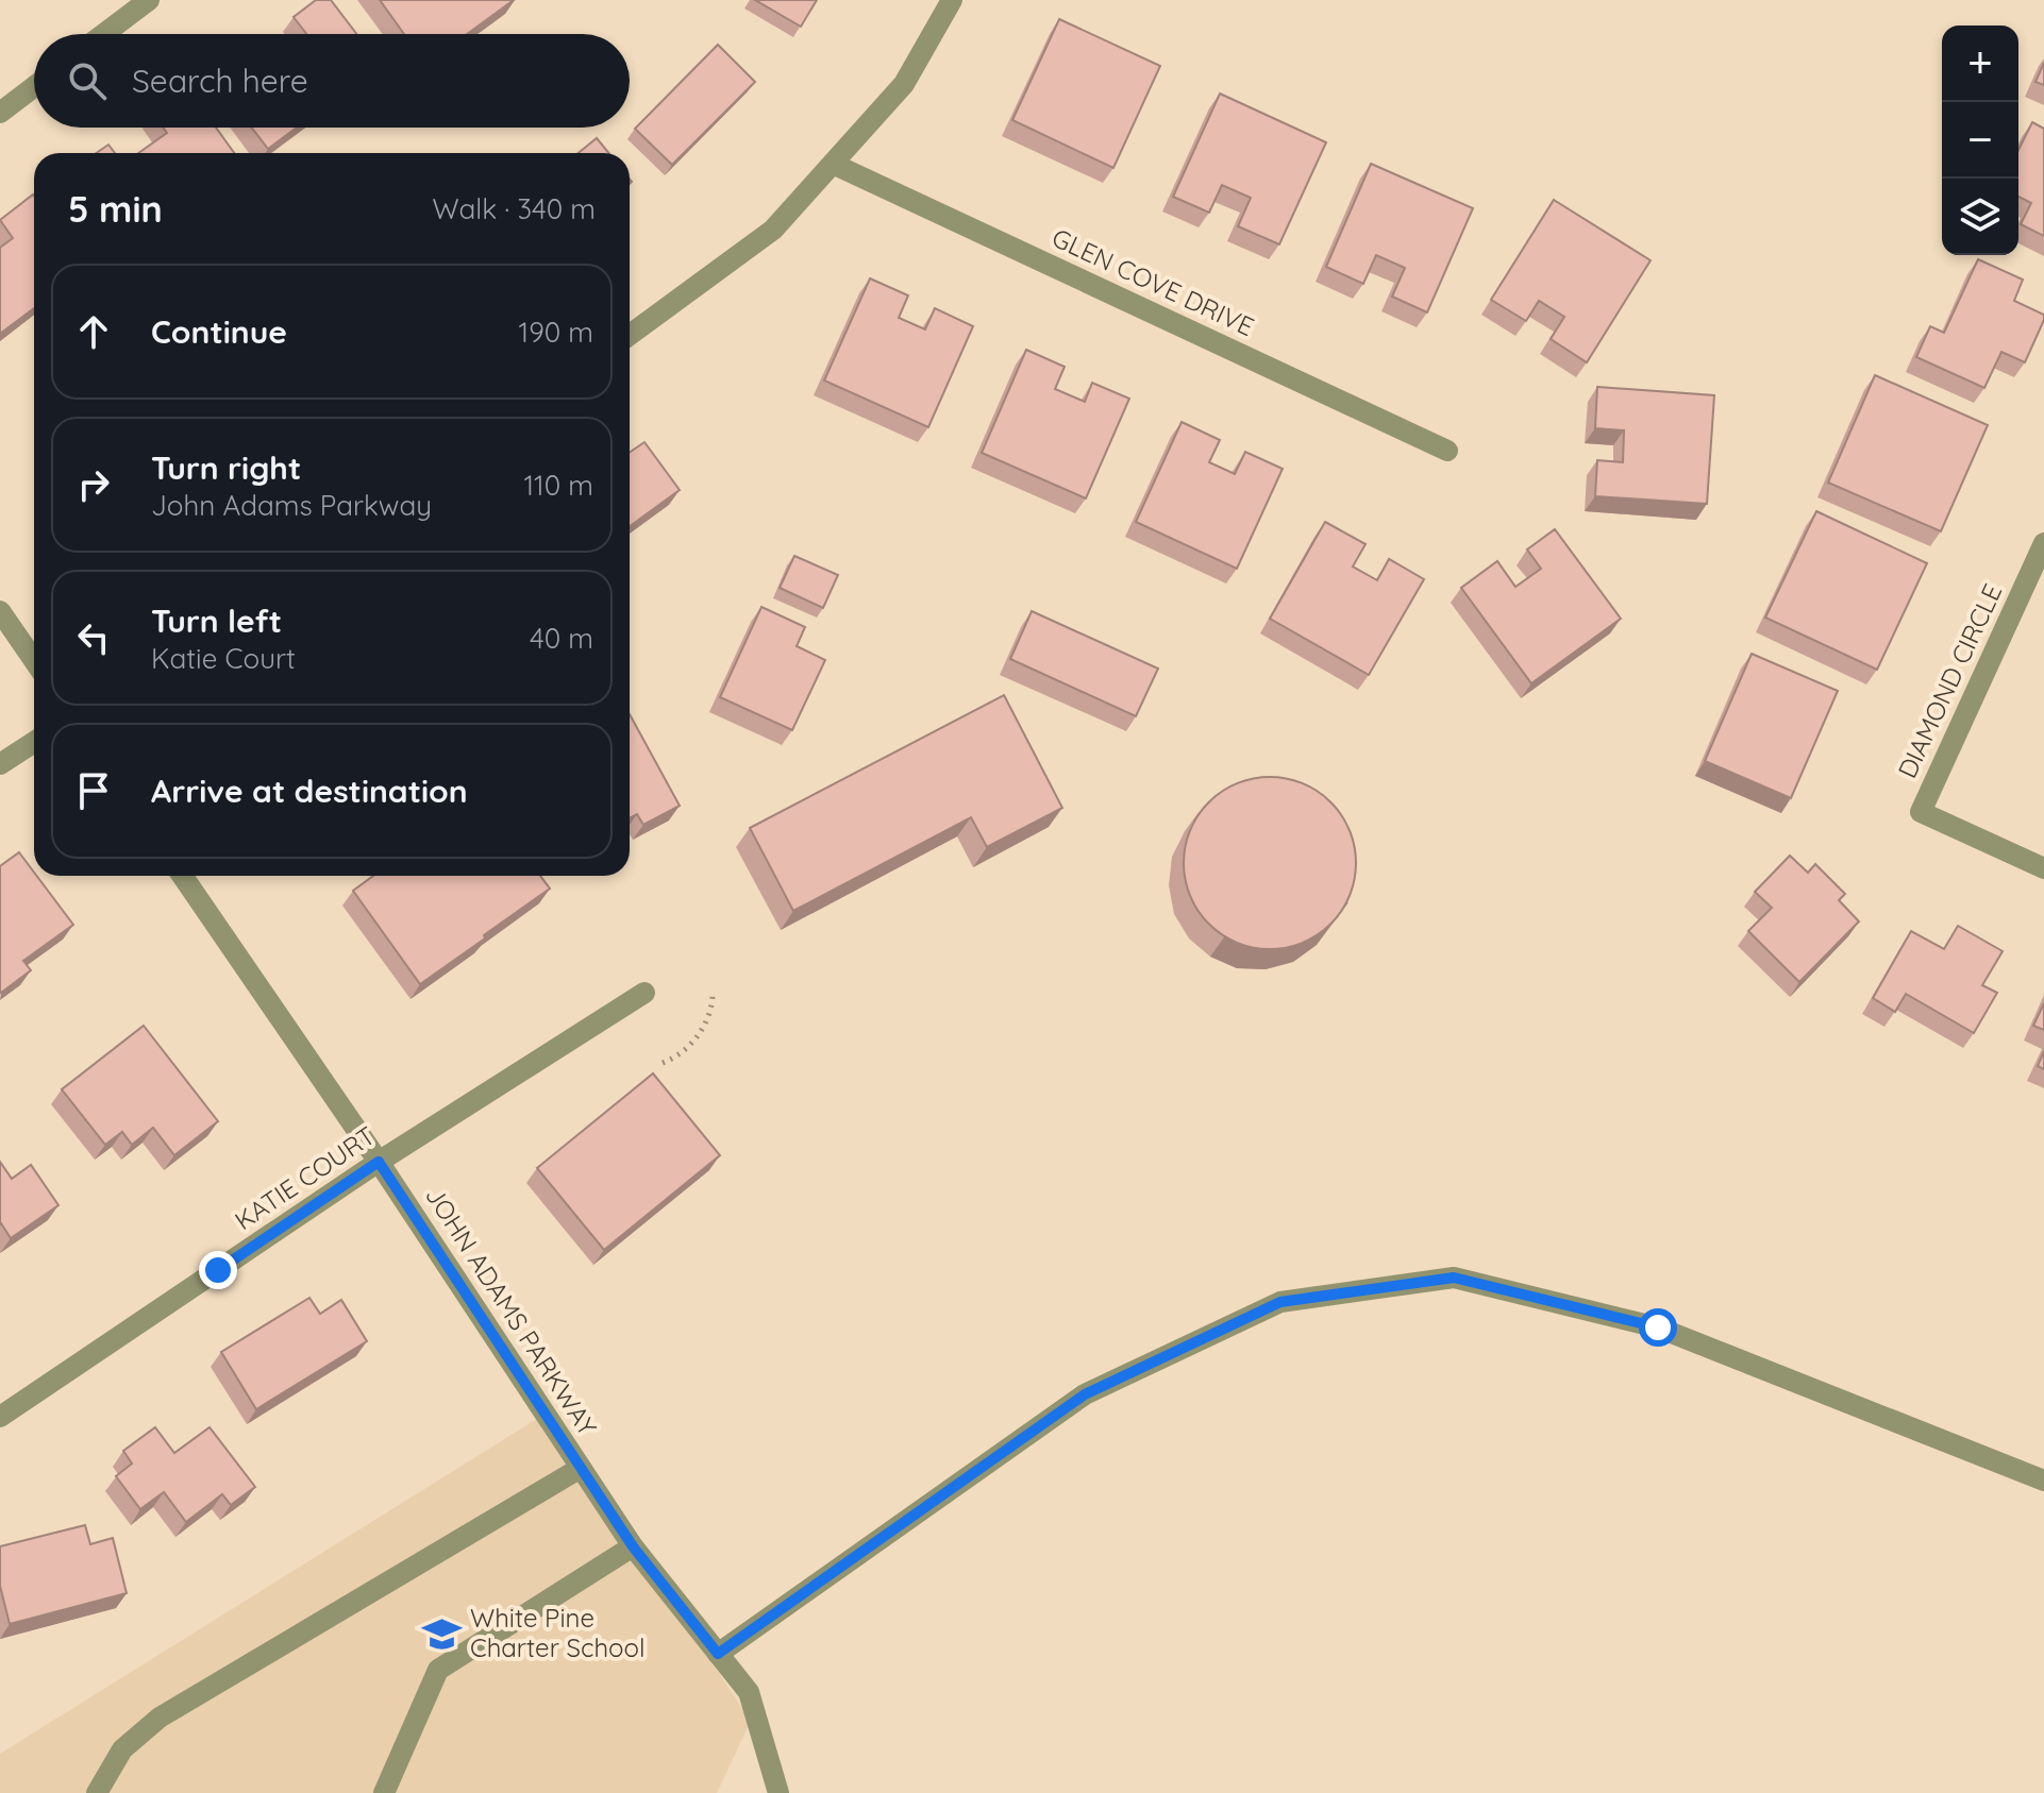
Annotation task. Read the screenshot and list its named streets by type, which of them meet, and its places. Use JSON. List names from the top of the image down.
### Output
{
  "streets": {
    "street": [
      "GLEN COVE DRIVE",
      "DIAMOND CIRCLE",
      "KATIE COURT",
      "JOHN ADAMS PARKWAY"
    ]
  },
  "crossings": [
    ["KATIE COURT", "JOHN ADAMS PARKWAY"]
  ],
  "places": {
    "school or university": ["White Pine Charter School"]
  },
  "page": {
    "map_buttons": ["+", "−"],
    "search": "Search here",
    "heading": ["5 min", "Walk · 340 m"],
    "list": [
      ["Continue", "190 m"],
      ["Turn right", "John Adams Parkway", "110 m"],
      ["Turn left", "Katie Court", "40 m"],
      "Arrive at destination"
    ]
  }
}
